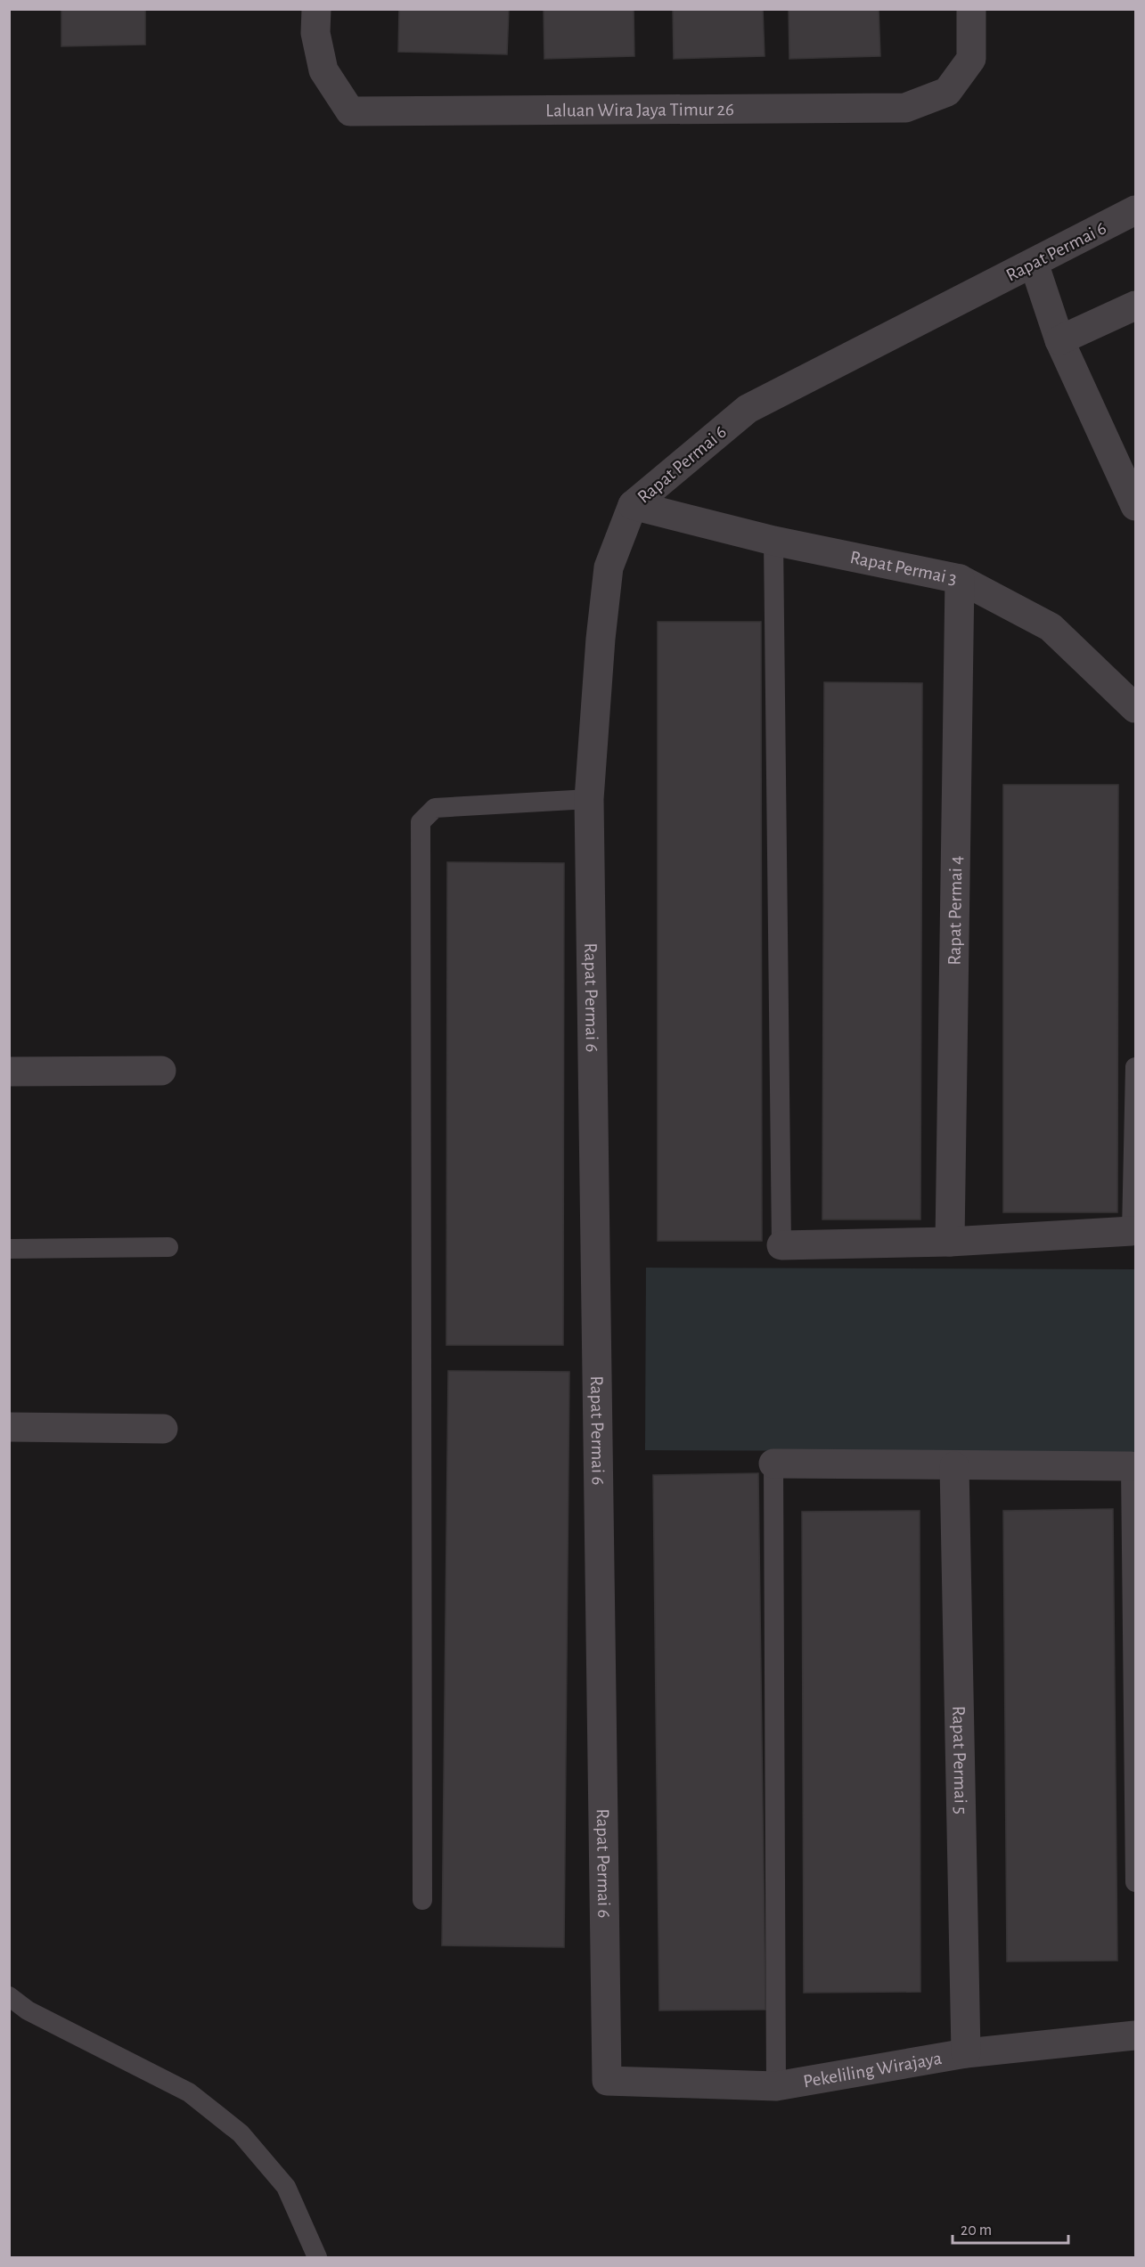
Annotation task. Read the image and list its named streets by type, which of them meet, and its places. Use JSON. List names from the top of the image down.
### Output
{
  "streets": {
    "street": [
      "Laluan Wira Jaya Timur 26",
      "Rapat Permai 6",
      "Rapat Permai 3",
      "Rapat Permai 4",
      "Rapat Permai 5",
      "Pekeliling Wirajaya"
    ]
  },
  "crossings": [
    ["Rapat Permai 6", "Rapat Permai 3"],
    ["Rapat Permai 6", "Pekeliling Wirajaya"],
    ["Rapat Permai 3", "Rapat Permai 4"],
    ["Rapat Permai 5", "Pekeliling Wirajaya"]
  ],
  "scale_bar": "20 m"
}
